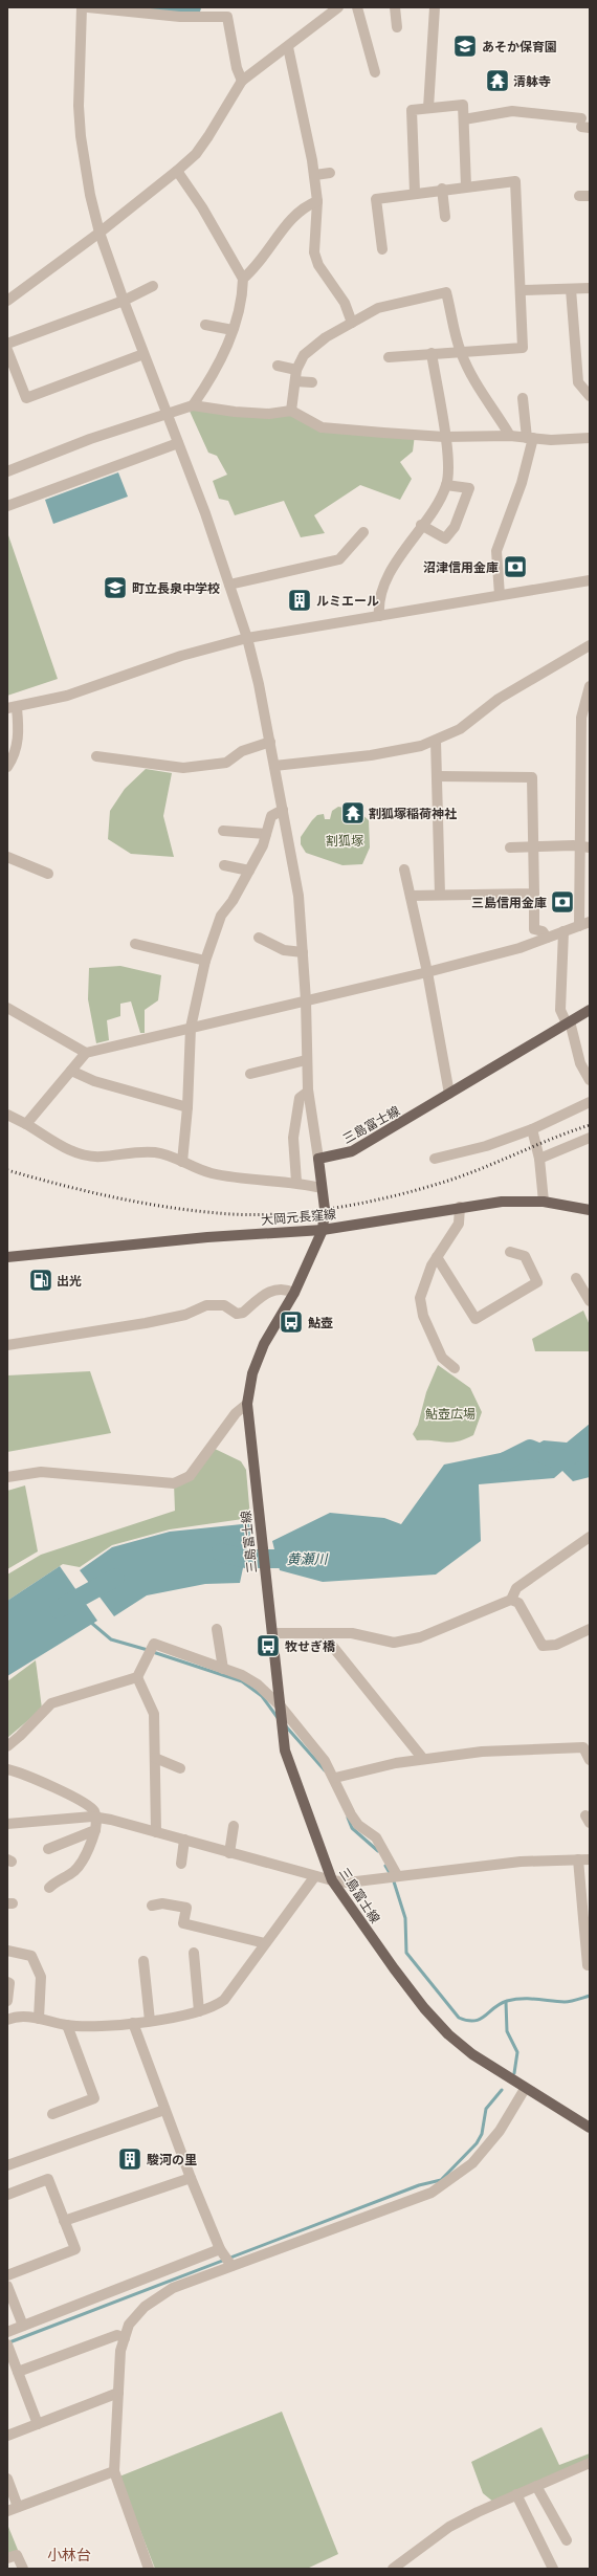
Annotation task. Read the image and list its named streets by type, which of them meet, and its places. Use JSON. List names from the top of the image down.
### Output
{
  "streets": {
    "main road": ["三島富士線", "大岡元長窪線"]
  },
  "crossings": [
    ["三島富士線", "大岡元長窪線"]
  ],
  "districts": ["小林台"],
  "water": ["黄瀬川"],
  "parks": ["割狐塚", "鮎壺広場"],
  "places": {
    "school or university": ["あそか保育園", "町立長泉中学校"],
    "temple": ["清躰寺", "割狐塚稲荷神社"],
    "bank": ["沼津信用金庫", "三島信用金庫"],
    "building": ["ルミエール", "駿河の里"],
    "fuel station": ["出光"],
    "bus stop": ["鮎壺", "牧せぎ橋"]
  }
}
